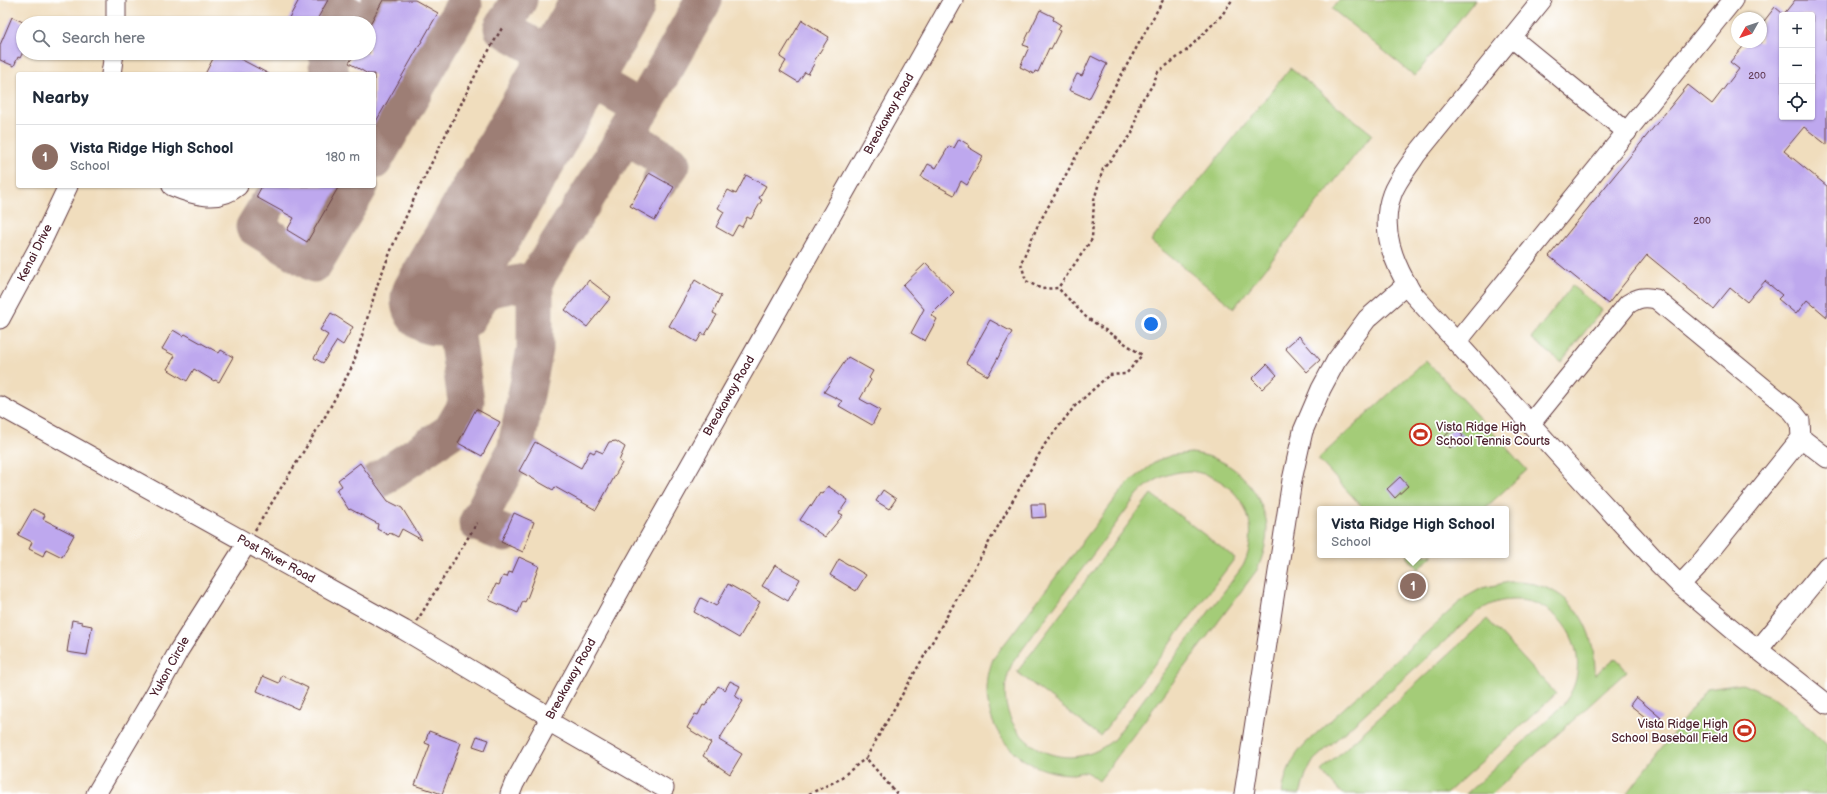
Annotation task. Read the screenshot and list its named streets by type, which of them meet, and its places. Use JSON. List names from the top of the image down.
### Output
{
  "streets": {
    "street": [
      "Breakaway Road",
      "Kenai Drive",
      "Post River Road",
      "Yukon Circle"
    ]
  },
  "crossings": [
    ["Breakaway Road", "Post River Road"],
    ["Post River Road", "Yukon Circle"]
  ],
  "places": {
    "sports": ["Vista Ridge High School Tennis Courts", "Vista Ridge High School Baseball Field"]
  },
  "house_numbers": ["200", "200"],
  "north": "bottom left",
  "page": {
    "map_buttons": ["+", "−"],
    "search": "Search here",
    "heading": "Nearby",
    "list": [
      {
        "mark": "1",
        "name": "Vista Ridge High School",
        "note": "School",
        "value": "180 m"
      }
    ],
    "popup": ["Vista Ridge High School", "School"],
    "pins": "1"
  }
}
